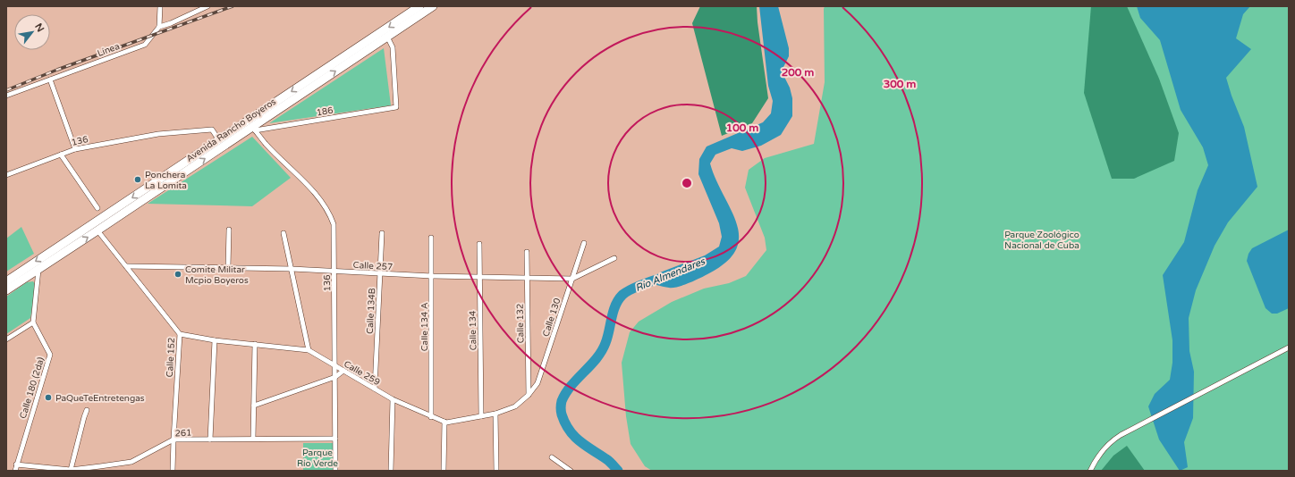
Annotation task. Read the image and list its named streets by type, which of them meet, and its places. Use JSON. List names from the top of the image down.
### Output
{
  "streets": {
    "highway": ["Avenida Rancho Boyeros"],
    "street": [
      "Línea",
      "186",
      "136",
      "Calle 257",
      "Calle 134B",
      "Calle 130",
      "Calle 132",
      "Calle 134 A",
      "Calle 134",
      "Calle 152",
      "Calle 259",
      "Calle 180 (2da)",
      "261"
    ]
  },
  "crossings": [
    ["186", "Avenida Rancho Boyeros"],
    ["186", "136"],
    ["Avenida Rancho Boyeros", "136"],
    ["Avenida Rancho Boyeros", "Calle 152"],
    ["136", "Calle 257"],
    ["136", "Calle 259"],
    ["136", "261"],
    ["Calle 257", "Calle 134B"],
    ["Calle 257", "Calle 130"],
    ["Calle 257", "Calle 132"],
    ["Calle 257", "Calle 134 A"],
    ["Calle 257", "Calle 134"],
    ["Calle 257", "Calle 152"],
    ["Calle 134B", "Calle 259"],
    ["Calle 130", "Calle 132"],
    ["Calle 130", "Calle 259"],
    ["Calle 132", "Calle 259"],
    ["Calle 134 A", "Calle 259"],
    ["Calle 134", "Calle 259"],
    ["Calle 152", "Calle 259"],
    ["Calle 152", "261"],
    ["Calle 180 (2da)", "261"]
  ],
  "water": ["Río Almendares"],
  "parks": ["Parque Zoológico Nacional de Cuba", "Parque Río Verde"],
  "places": ["Ponchera La Lomita", "Comite Militar Mcpio Boyeros", "PaQueTeEntretengas"],
  "north": "top right",
  "rings": ["200 m", "300 m", "100 m"]
}
